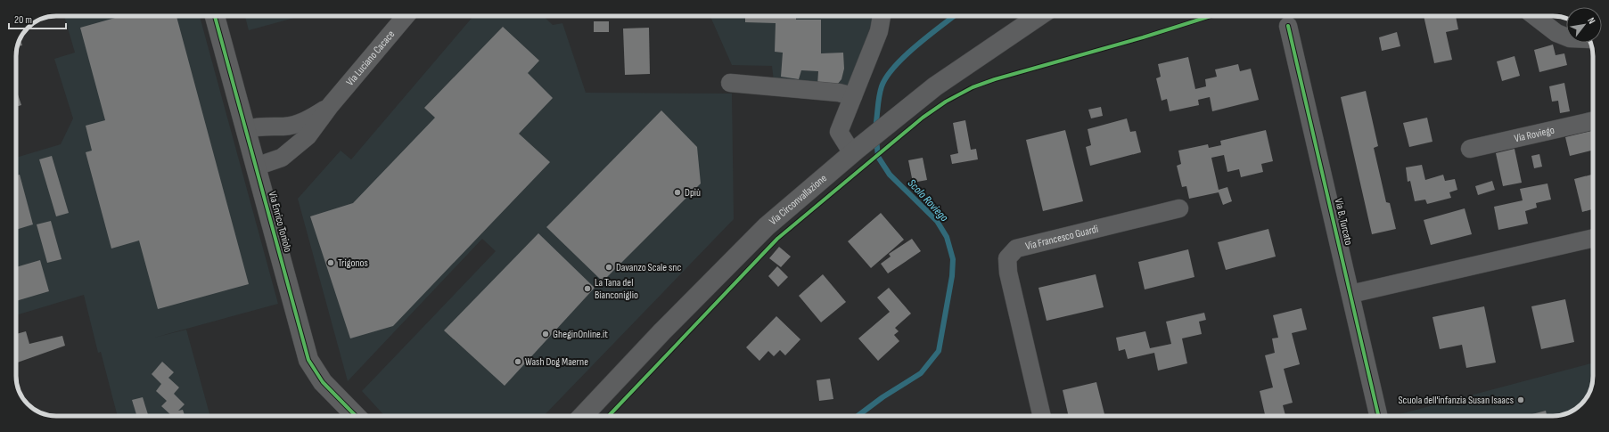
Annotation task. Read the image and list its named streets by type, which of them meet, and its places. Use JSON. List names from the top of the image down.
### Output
{
  "streets": {
    "main road": ["Via Circonvallazione", "Via Enrico Toniolo"],
    "street": [
      "Via Luciano Cacace",
      "Via Roviego",
      "Via B. Turcato",
      "Via Francesco Guardi"
    ]
  },
  "crossings": [
    ["Via Luciano Cacace", "Via Enrico Toniolo"]
  ],
  "water": ["Scolo Roviego"],
  "places": [
    "Dpiù",
    "Trigonos",
    "Davanzo Scale snc",
    "La Tana del Bianconiglio",
    "GheginOnline.it",
    "Wash Dog Maerne",
    "Scuola dell'infanzia Susan Isaacs"
  ],
  "scale_bar": "20 m",
  "north": "top right"
}
